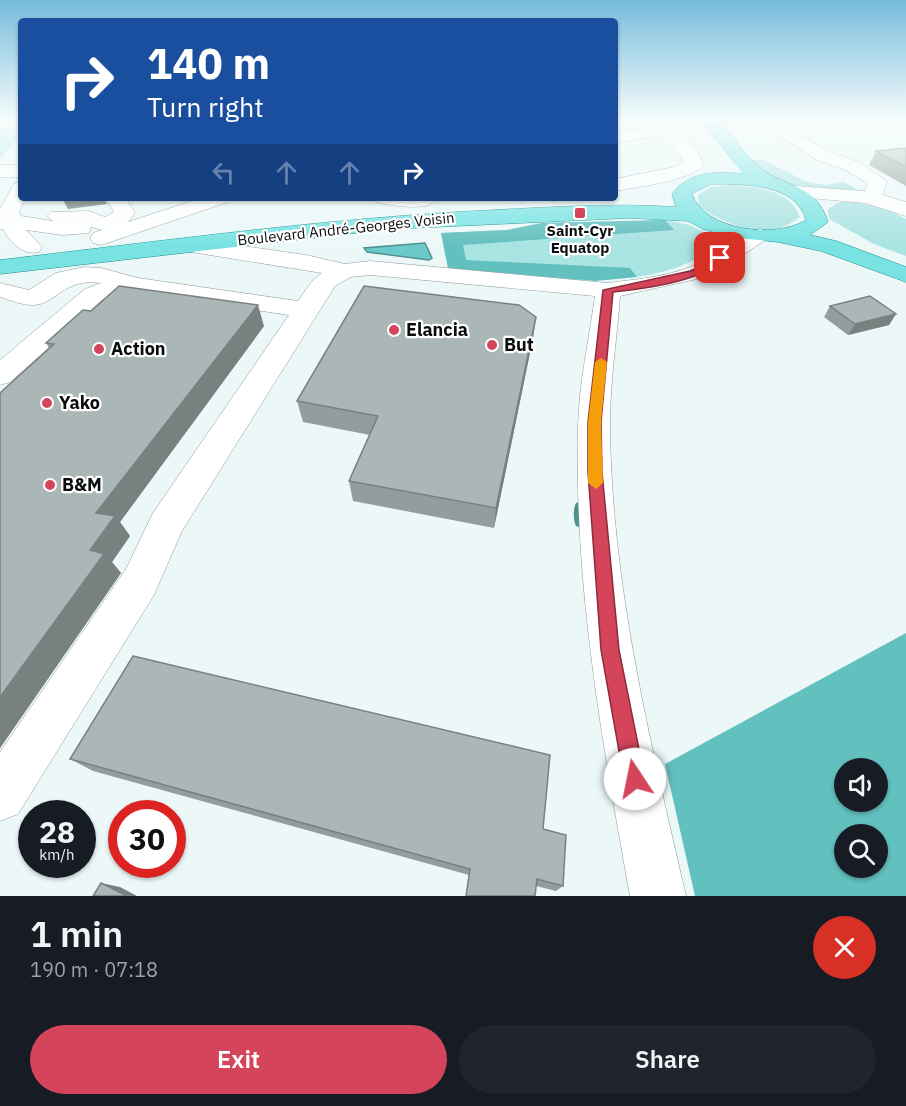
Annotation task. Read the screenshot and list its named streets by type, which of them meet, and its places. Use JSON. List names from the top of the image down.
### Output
{
  "streets": {
    "main road": ["Boulevard André-Georges Voisin"]
  },
  "places": {
    "transit": ["Saint-Cyr Equatop"],
    "other": [
      "Elancia",
      "But",
      "Action",
      "Yako",
      "B&M"
    ]
  },
  "page": {
    "turn": ["140 m", "Turn right"],
    "speed": "28 km/h",
    "limit": "30",
    "heading": ["1 min", "190 m · 07:18"],
    "buttons": ["Exit", "Share"]
  }
}
